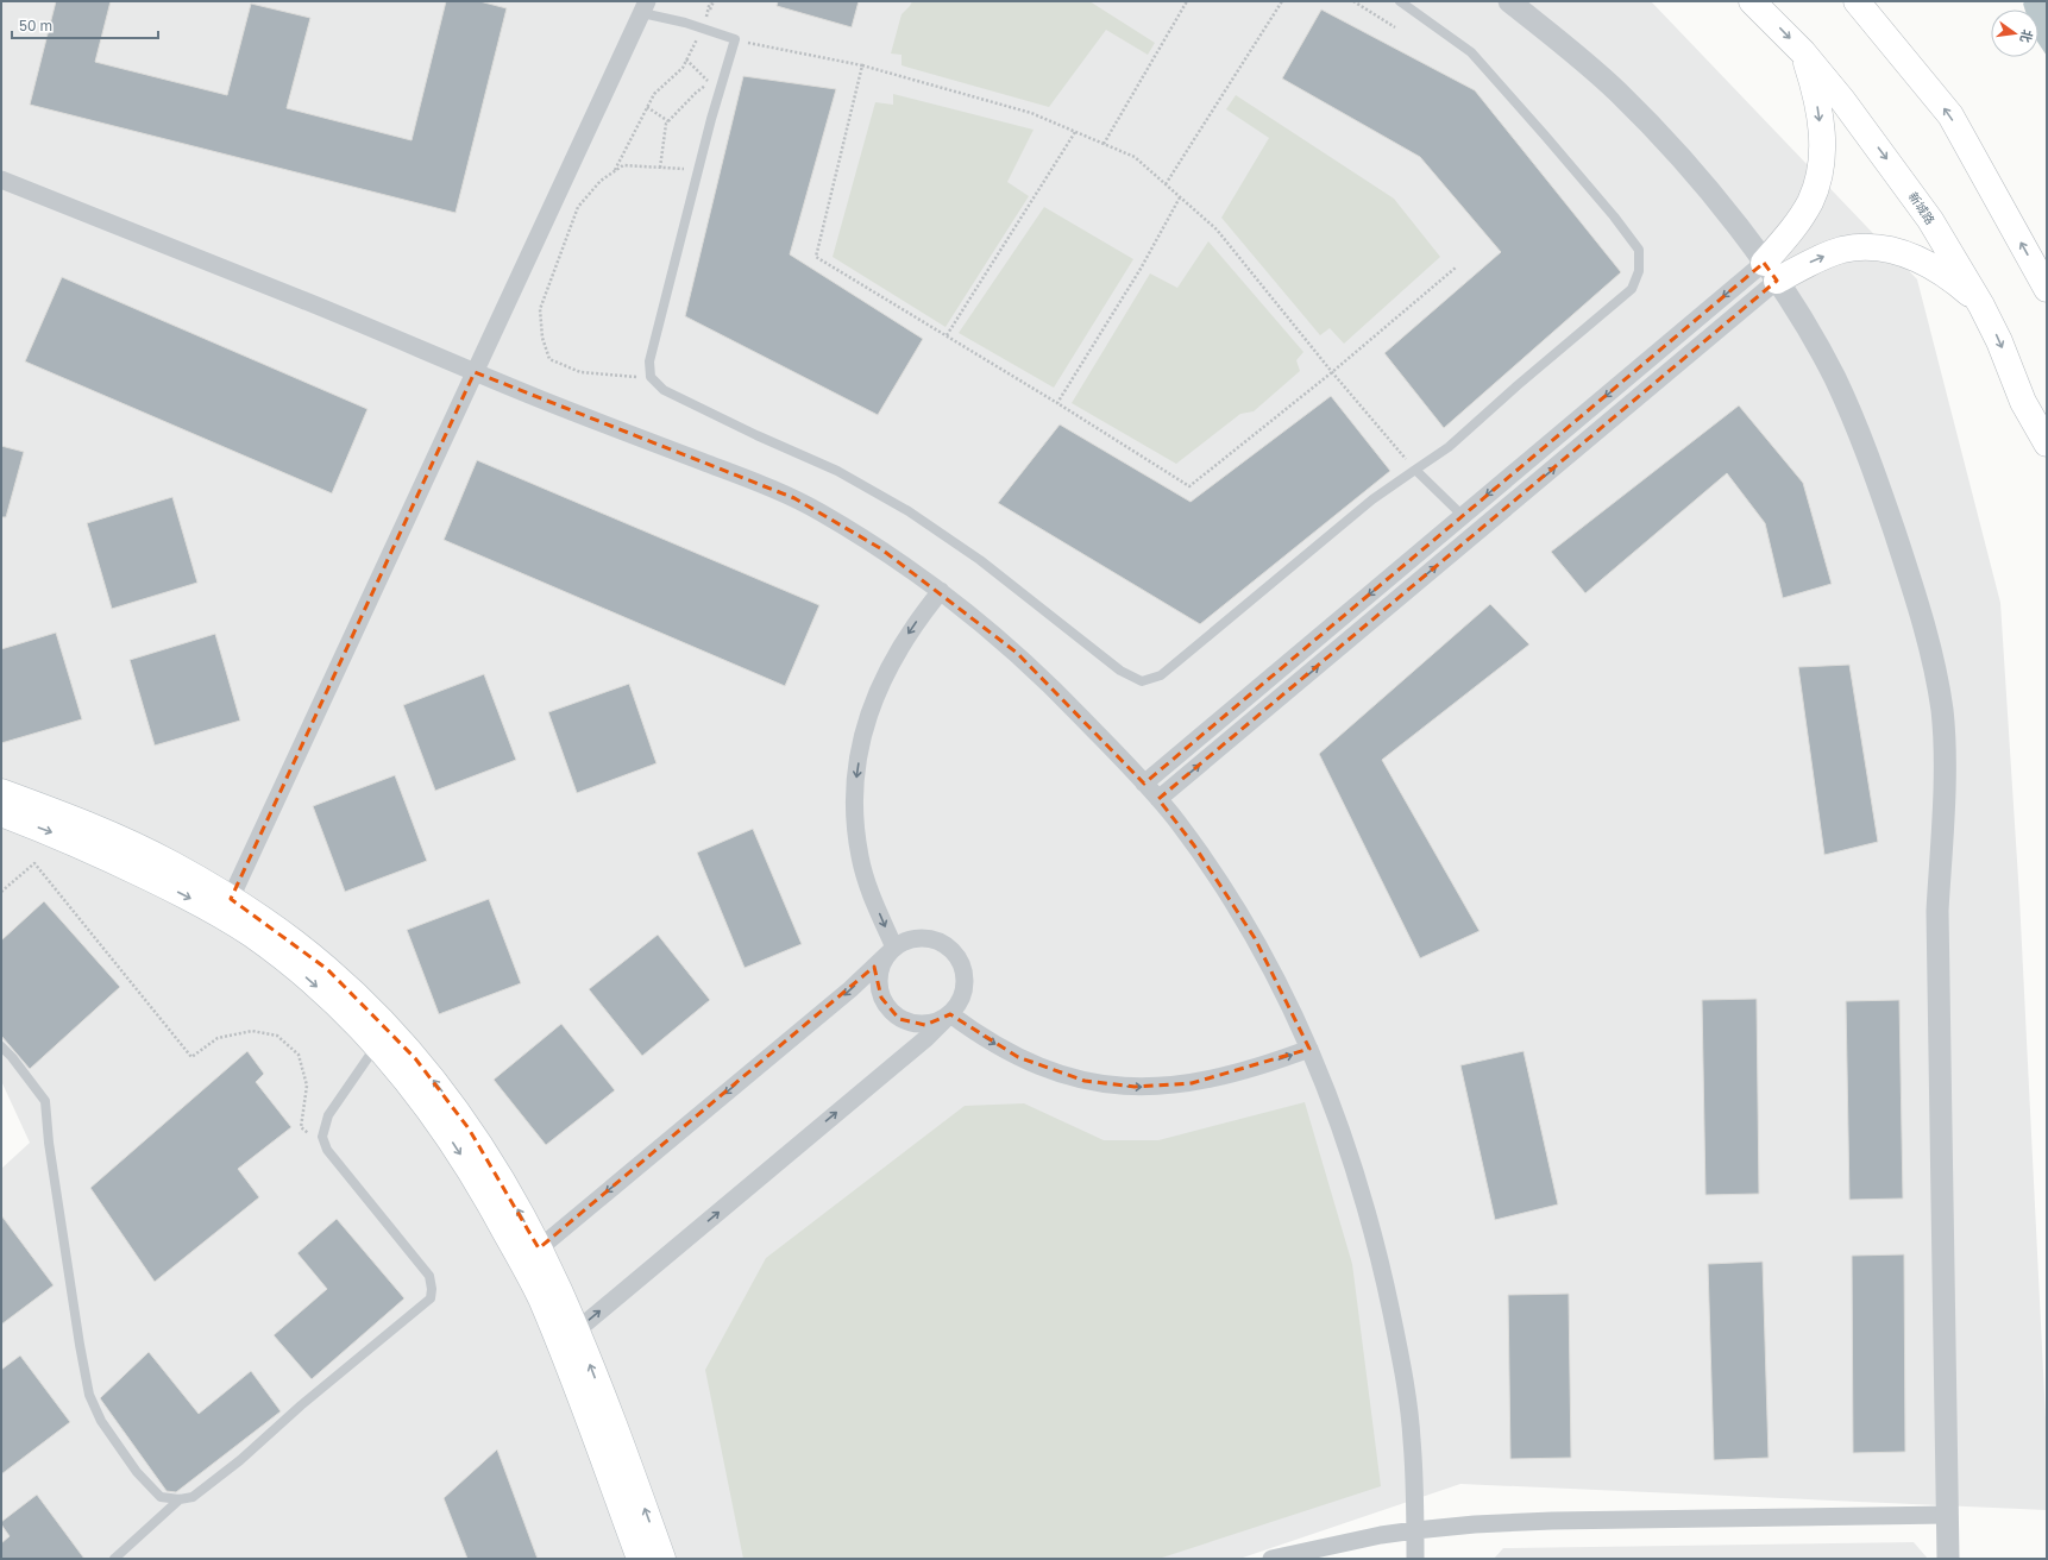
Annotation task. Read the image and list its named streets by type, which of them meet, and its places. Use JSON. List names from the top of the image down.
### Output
{
  "streets": {
    "main road": ["新城路"]
  },
  "scale_bar": "50 m",
  "north": "right"
}
